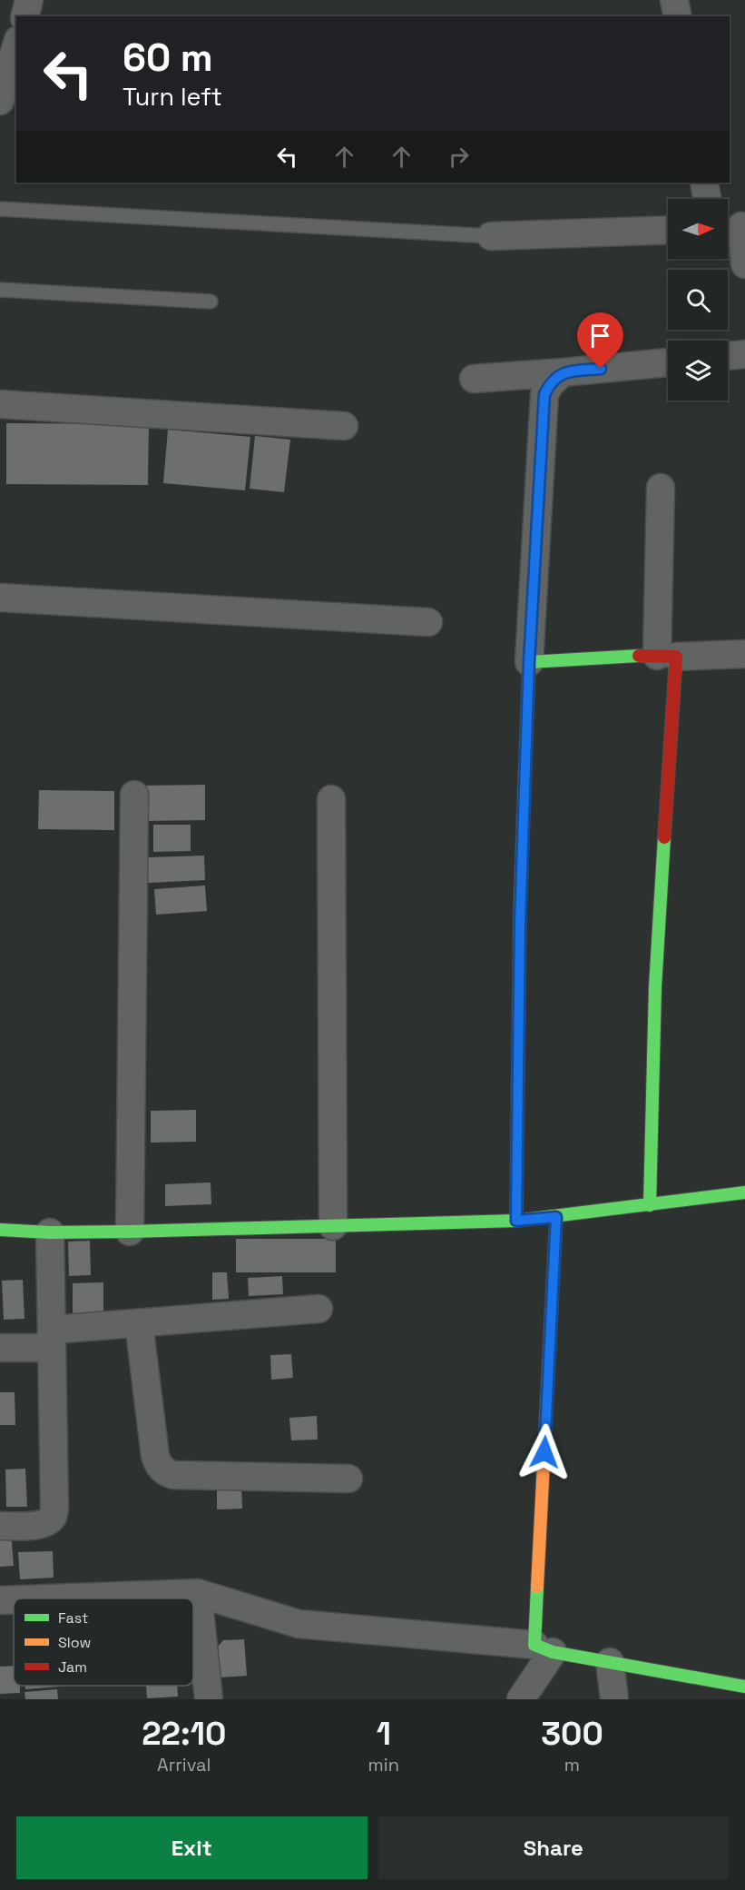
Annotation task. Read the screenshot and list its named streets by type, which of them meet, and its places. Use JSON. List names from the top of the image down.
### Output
{
  "legend": ["Fast", "Slow", "Jam"],
  "north": "right",
  "page": {
    "turn": ["60 m", "Turn left"],
    "eta": [
      "22:10",
      "Arrival",
      "1",
      "min",
      "300",
      "m"
    ],
    "buttons": ["Exit", "Share"]
  }
}
